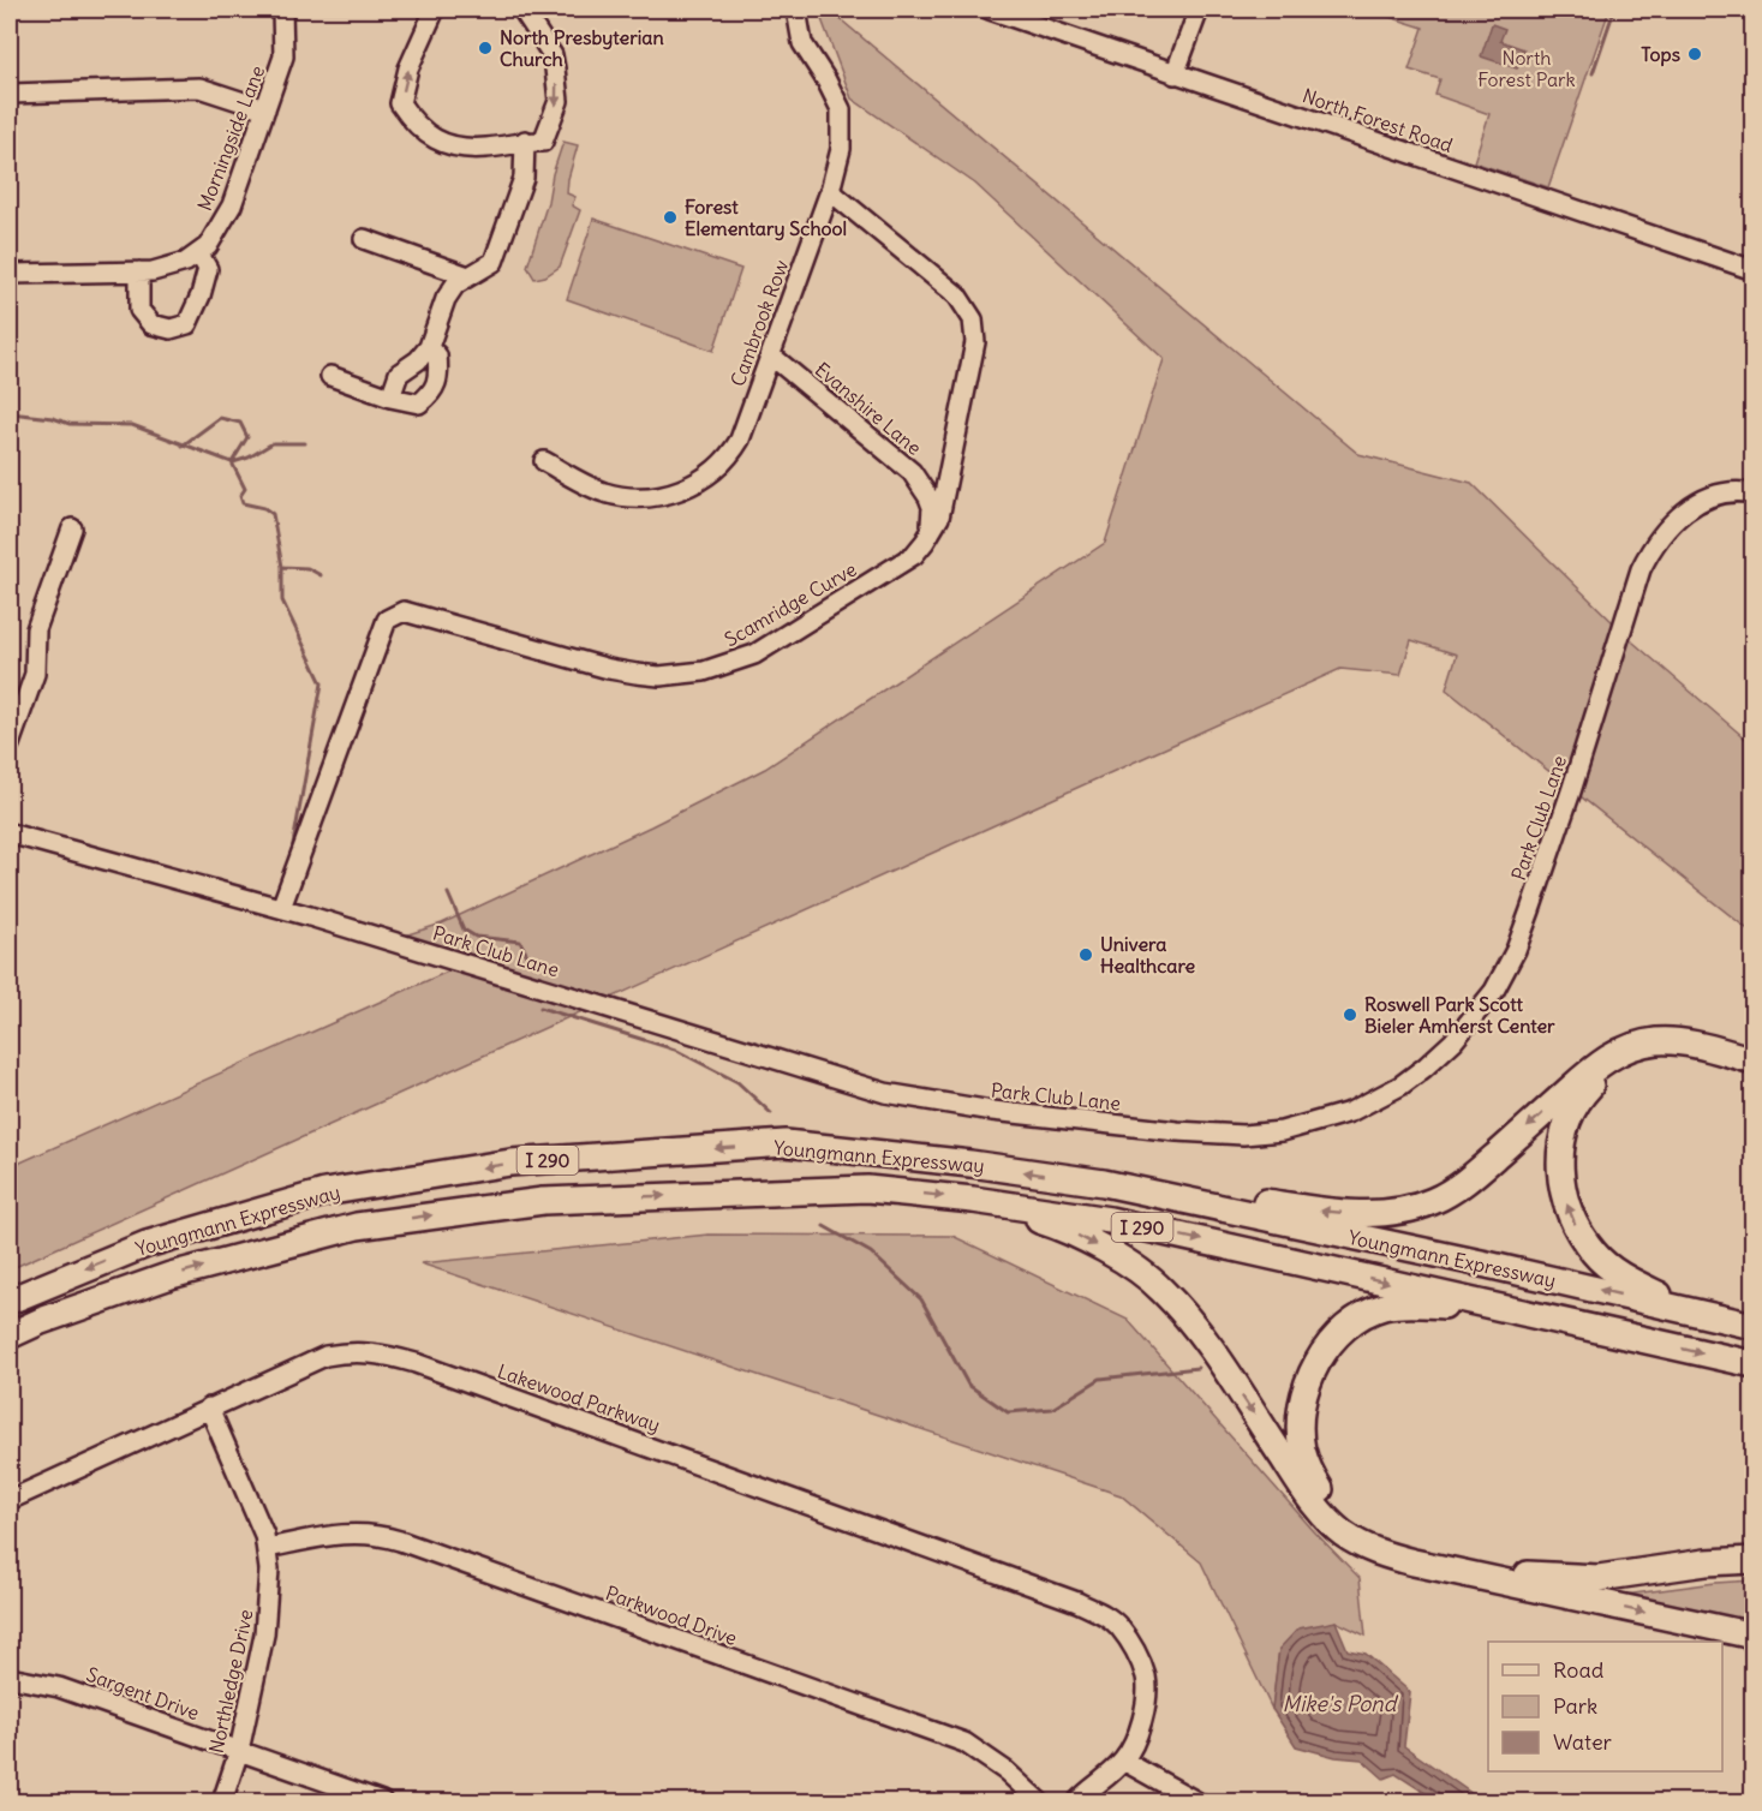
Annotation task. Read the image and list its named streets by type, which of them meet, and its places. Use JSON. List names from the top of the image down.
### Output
{
  "streets": {
    "highway": ["Youngmann Expressway", "I 290"],
    "street": [
      "North Forest Road",
      "Morningside Lane",
      "Cambrook Row",
      "Evanshire Lane",
      "Scamridge Curve",
      "Park Club Lane",
      "Lakewood Parkway",
      "Parkwood Drive",
      "Northledge Drive",
      "Sargent Drive"
    ]
  },
  "crossings": [
    ["Cambrook Row", "Evanshire Lane"],
    ["Cambrook Row", "Scamridge Curve"],
    ["Evanshire Lane", "Scamridge Curve"],
    ["Scamridge Curve", "Park Club Lane"],
    ["Lakewood Parkway", "Northledge Drive"],
    ["Parkwood Drive", "Northledge Drive"],
    ["Northledge Drive", "Sargent Drive"]
  ],
  "water": ["Mike's Pond"],
  "parks": ["North Forest Park"],
  "places": [
    "North Presbyterian Church",
    "Tops",
    "Forest Elementary School",
    "Univera Healthcare",
    "Roswell Park Scott Bieler Amherst Center"
  ],
  "legend": ["Road", "Park", "Water"]
}
